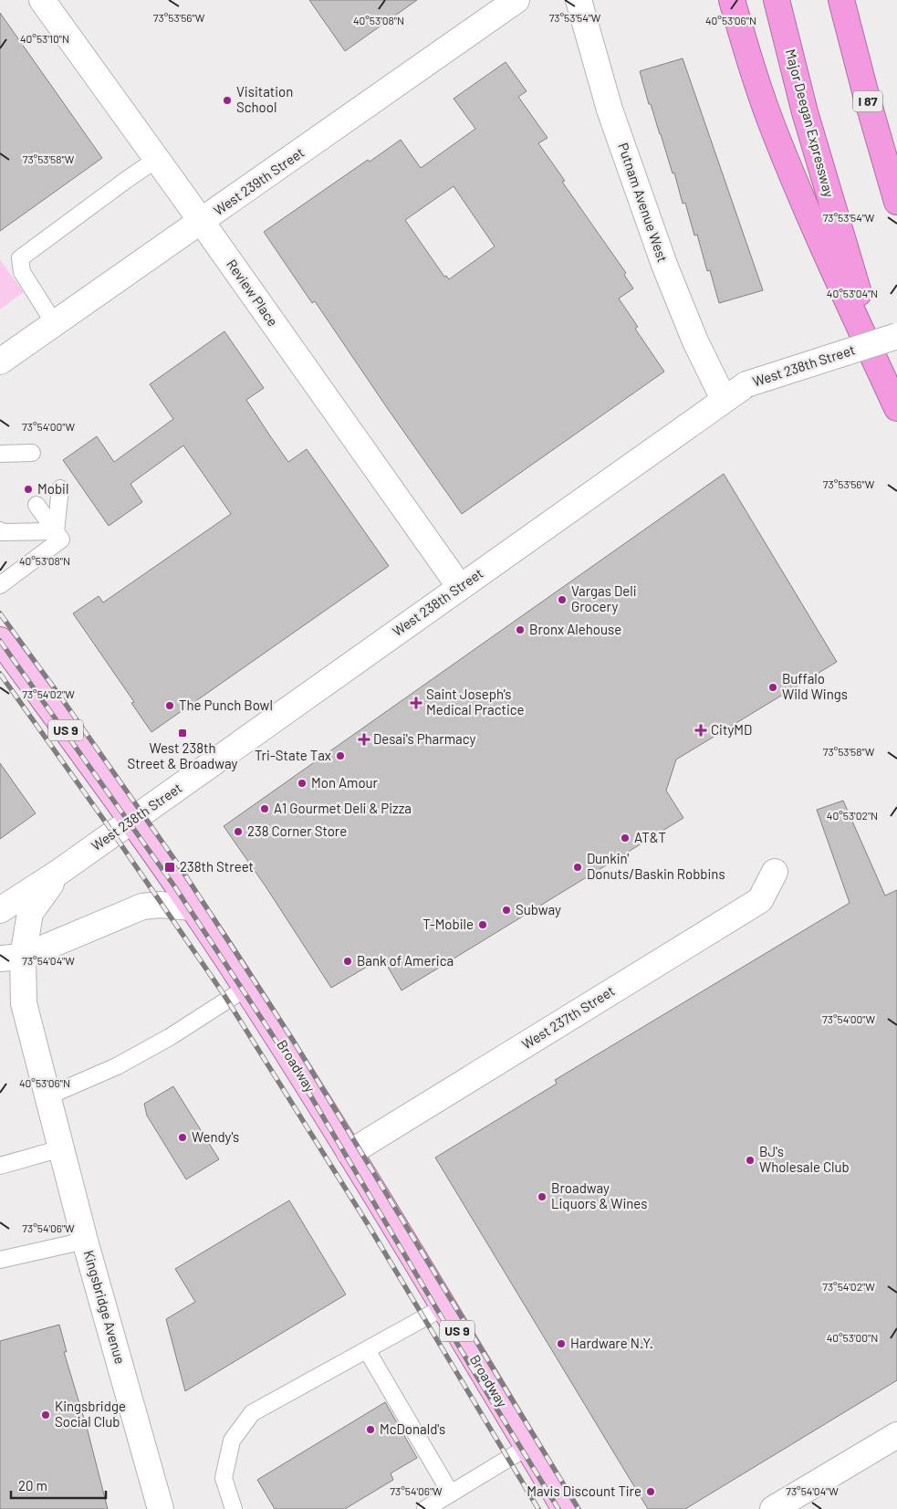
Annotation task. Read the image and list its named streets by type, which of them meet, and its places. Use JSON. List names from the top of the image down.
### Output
{
  "streets": {
    "highway": ["I 87", "Major Deegan Expressway"],
    "main road": ["US 9", "Broadway"],
    "street": [
      "West 239th Street",
      "Putnam Avenue West",
      "Review Place",
      "West 238th Street",
      "West 237th Street",
      "Kingsbridge Avenue"
    ]
  },
  "crossings": [
    ["West 239th Street", "Review Place"],
    ["Putnam Avenue West", "West 238th Street"],
    ["Review Place", "West 238th Street"],
    ["West 238th Street", "Broadway"],
    ["West 238th Street", "Kingsbridge Avenue"],
    ["West 237th Street", "Broadway"]
  ],
  "places": {
    "other": [
      "Visitation School",
      "Mobil",
      "Vargas Deli Grocery",
      "Bronx Alehouse",
      "Buffalo Wild Wings",
      "The Punch Bowl",
      "Tri-State Tax",
      "Mon Amour",
      "A1 Gourmet Deli & Pizza",
      "238 Corner Store",
      "AT&T",
      "Dunkin' Donuts/Baskin Robbins",
      "Subway",
      "T-Mobile",
      "Bank of America",
      "Wendy's",
      "BJ's Wholesale Club",
      "Broadway Liquors & Wines",
      "Hardware N.Y.",
      "Kingsbridge Social Club",
      "McDonald's",
      "Mavis Discount Tire"
    ],
    "health": ["Saint Joseph's Medical Practice", "CityMD", "Desai's Pharmacy"],
    "transit": ["West 238th Street & Broadway", "238th Street"]
  },
  "scale_bar": "20 m",
  "coordinates": [
    "73°53'56\"W",
    "73°53'54\"W",
    "40°53'08\"N",
    "40°53'06\"N",
    "40°53'10\"N",
    "73°53'58\"W",
    "40°53'04\"N",
    "73°54'00\"W",
    "73°54'02\"W",
    "40°53'02\"N",
    "73°54'04\"W",
    "73°54'06\"W",
    "40°53'00\"N"
  ]
}
